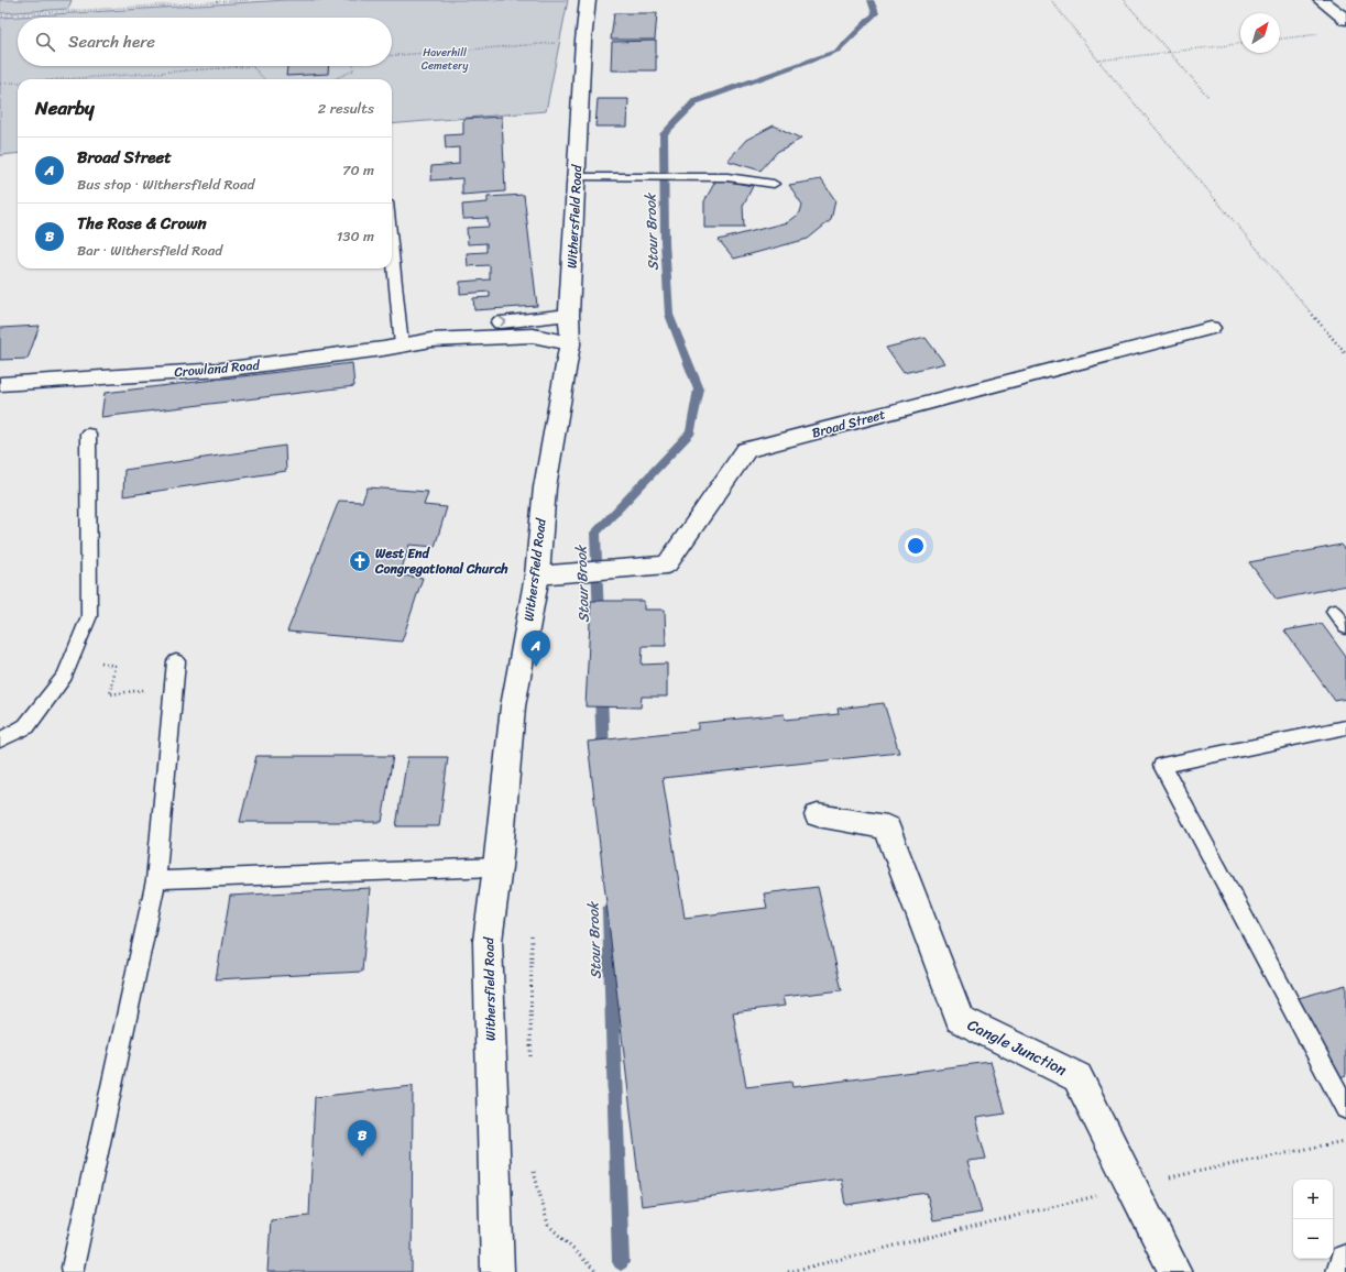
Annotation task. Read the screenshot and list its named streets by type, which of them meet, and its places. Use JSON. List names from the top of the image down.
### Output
{
  "streets": {
    "street": [
      "Withersfield Road",
      "Crowland Road",
      "Broad Street",
      "Cangle Junction"
    ]
  },
  "crossings": [
    ["Withersfield Road", "Crowland Road"],
    ["Withersfield Road", "Broad Street"]
  ],
  "water": ["Stour Brook"],
  "parks": ["Haverhill Cemetery"],
  "places": {
    "church": ["West End Congregational Church"]
  },
  "north": "top right",
  "page": {
    "search": "Search here",
    "heading": ["Nearby", "2 results"],
    "list": [
      {
        "mark": "A",
        "name": "Broad Street",
        "note": "Bus stop · Withersfield Road",
        "value": "70 m"
      },
      {
        "mark": "B",
        "name": "The Rose & Crown",
        "note": "Bar · Withersfield Road",
        "value": "130 m"
      }
    ],
    "pins": ["A", "B"],
    "map_buttons": ["+", "−"]
  }
}
